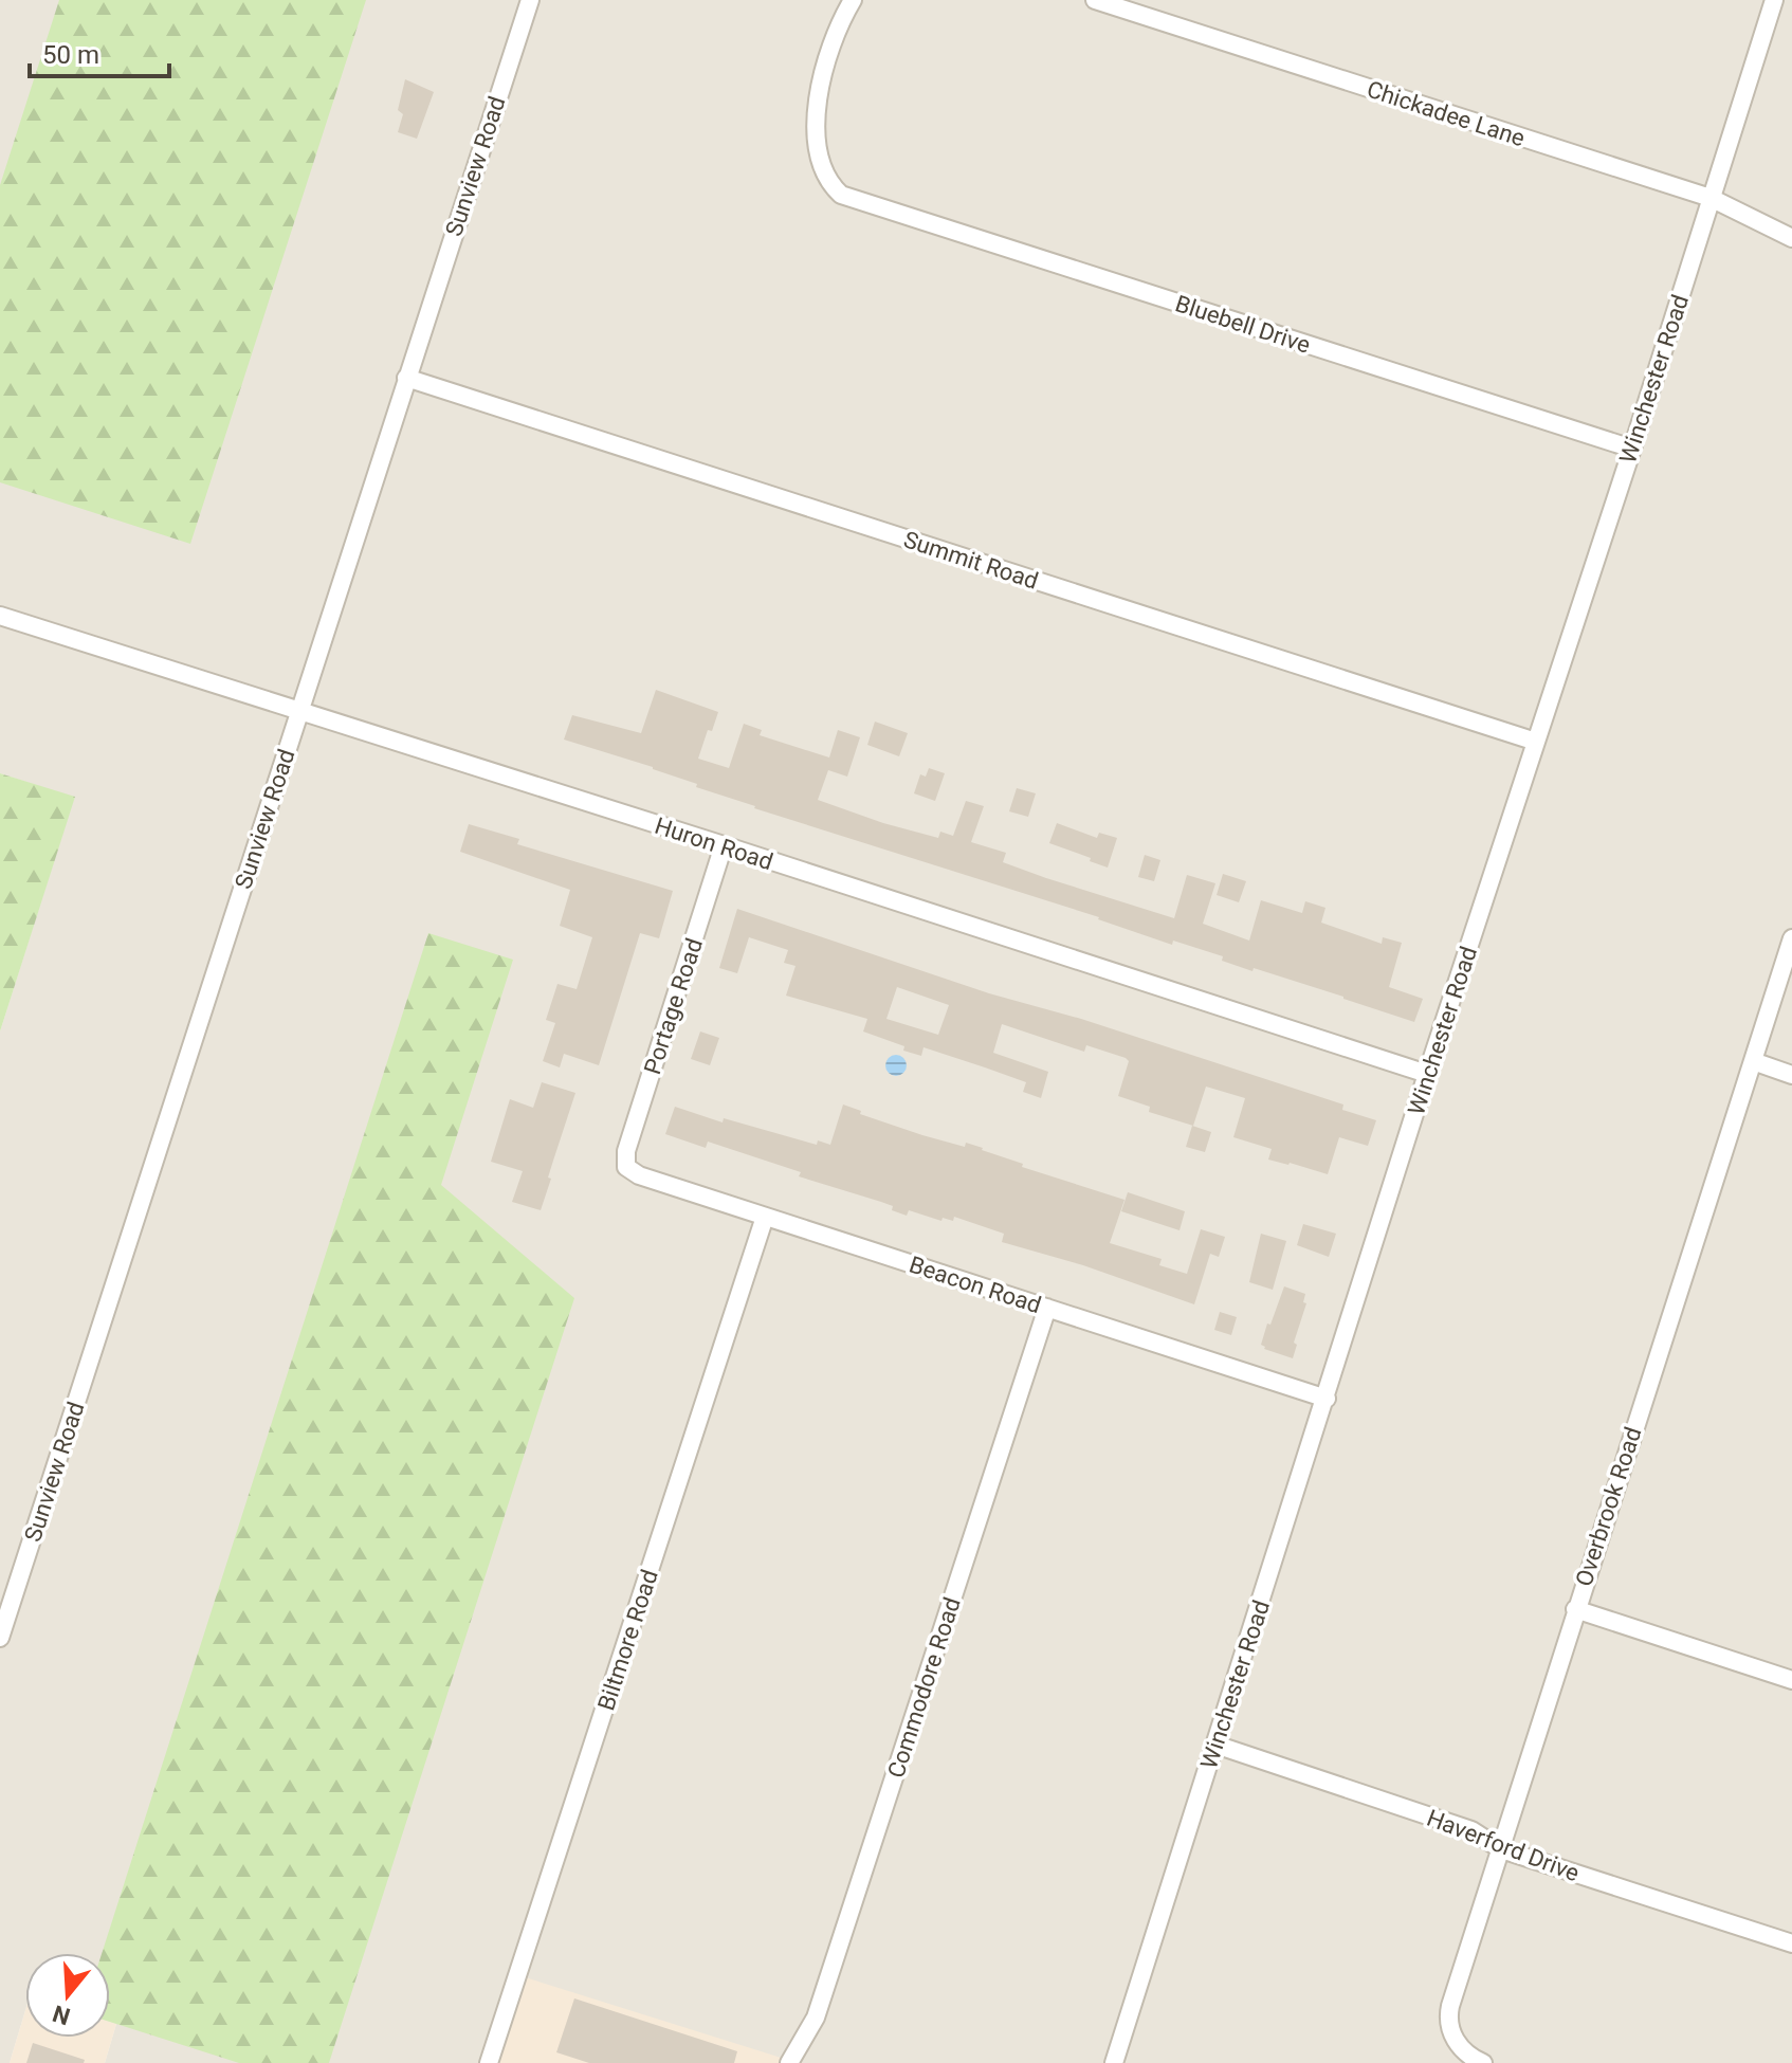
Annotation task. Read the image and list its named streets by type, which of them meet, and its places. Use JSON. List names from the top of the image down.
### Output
{
  "streets": {
    "street": [
      "Chickadee Lane",
      "Sunview Road",
      "Bluebell Drive",
      "Winchester Road",
      "Summit Road",
      "Huron Road",
      "Portage Road",
      "Beacon Road",
      "Overbrook Road",
      "Biltmore Road",
      "Commodore Road",
      "Haverford Drive"
    ]
  },
  "crossings": [
    ["Chickadee Lane", "Winchester Road"],
    ["Sunview Road", "Summit Road"],
    ["Sunview Road", "Huron Road"],
    ["Bluebell Drive", "Winchester Road"],
    ["Winchester Road", "Summit Road"],
    ["Winchester Road", "Huron Road"],
    ["Winchester Road", "Beacon Road"],
    ["Winchester Road", "Haverford Drive"],
    ["Huron Road", "Portage Road"],
    ["Portage Road", "Beacon Road"],
    ["Beacon Road", "Biltmore Road"],
    ["Beacon Road", "Commodore Road"],
    ["Overbrook Road", "Haverford Drive"]
  ],
  "scale_bar": "50 m",
  "north": "bottom"
}
